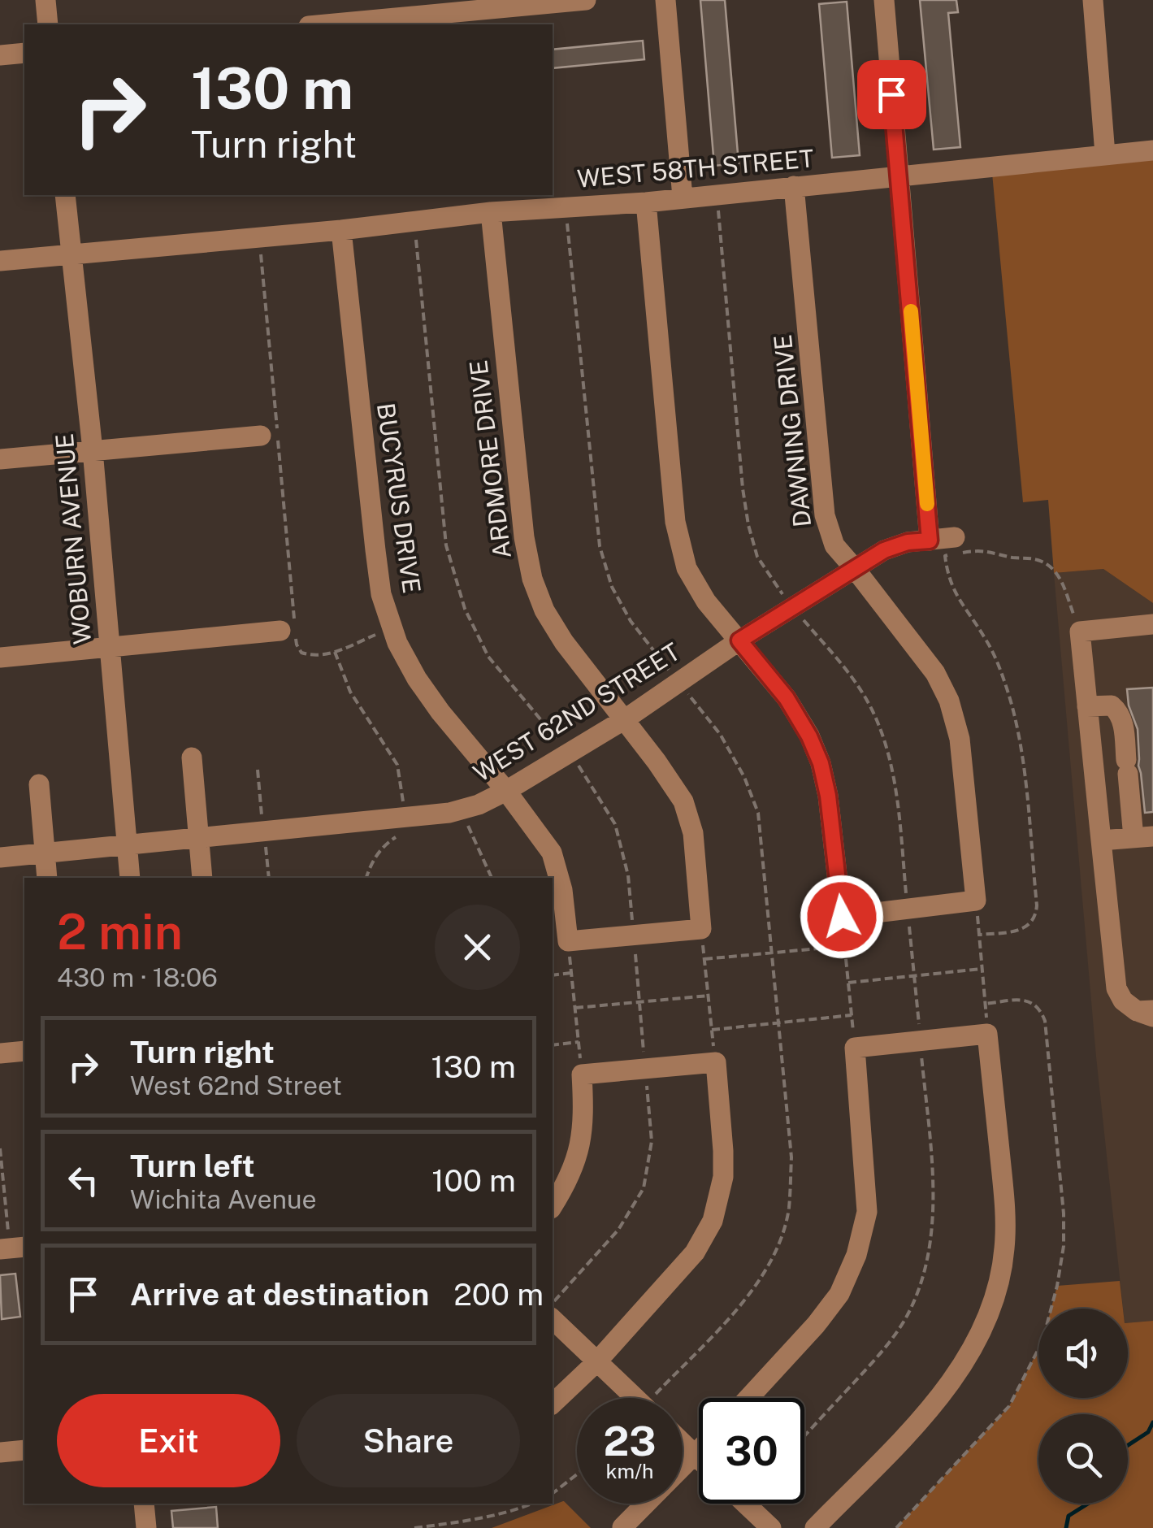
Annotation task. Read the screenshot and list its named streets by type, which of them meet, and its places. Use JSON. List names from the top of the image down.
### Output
{
  "streets": {
    "street": [
      "WEST 58TH STREET",
      "DAWNING DRIVE",
      "ARDMORE DRIVE",
      "BUCYRUS DRIVE",
      "WOBURN AVENUE",
      "WEST 62ND STREET"
    ]
  },
  "crossings": [
    ["WEST 58TH STREET", "DAWNING DRIVE"],
    ["WEST 58TH STREET", "ARDMORE DRIVE"],
    ["WEST 58TH STREET", "BUCYRUS DRIVE"],
    ["WEST 58TH STREET", "WOBURN AVENUE"],
    ["DAWNING DRIVE", "WEST 62ND STREET"],
    ["ARDMORE DRIVE", "WEST 62ND STREET"],
    ["BUCYRUS DRIVE", "WEST 62ND STREET"],
    ["WOBURN AVENUE", "WEST 62ND STREET"]
  ],
  "page": {
    "turn": ["130 m", "Turn right"],
    "heading": ["2 min", "430 m · 18:06"],
    "list": [
      {
        "name": "Turn right",
        "note": "West 62nd Street",
        "value": "130 m"
      },
      {
        "name": "Turn left",
        "note": "Wichita Avenue",
        "value": "100 m"
      },
      {
        "name": "Arrive at destination",
        "value": "200 m"
      }
    ],
    "buttons": ["Exit", "Share"],
    "speed": "23 km/h",
    "limit": "30"
  }
}
